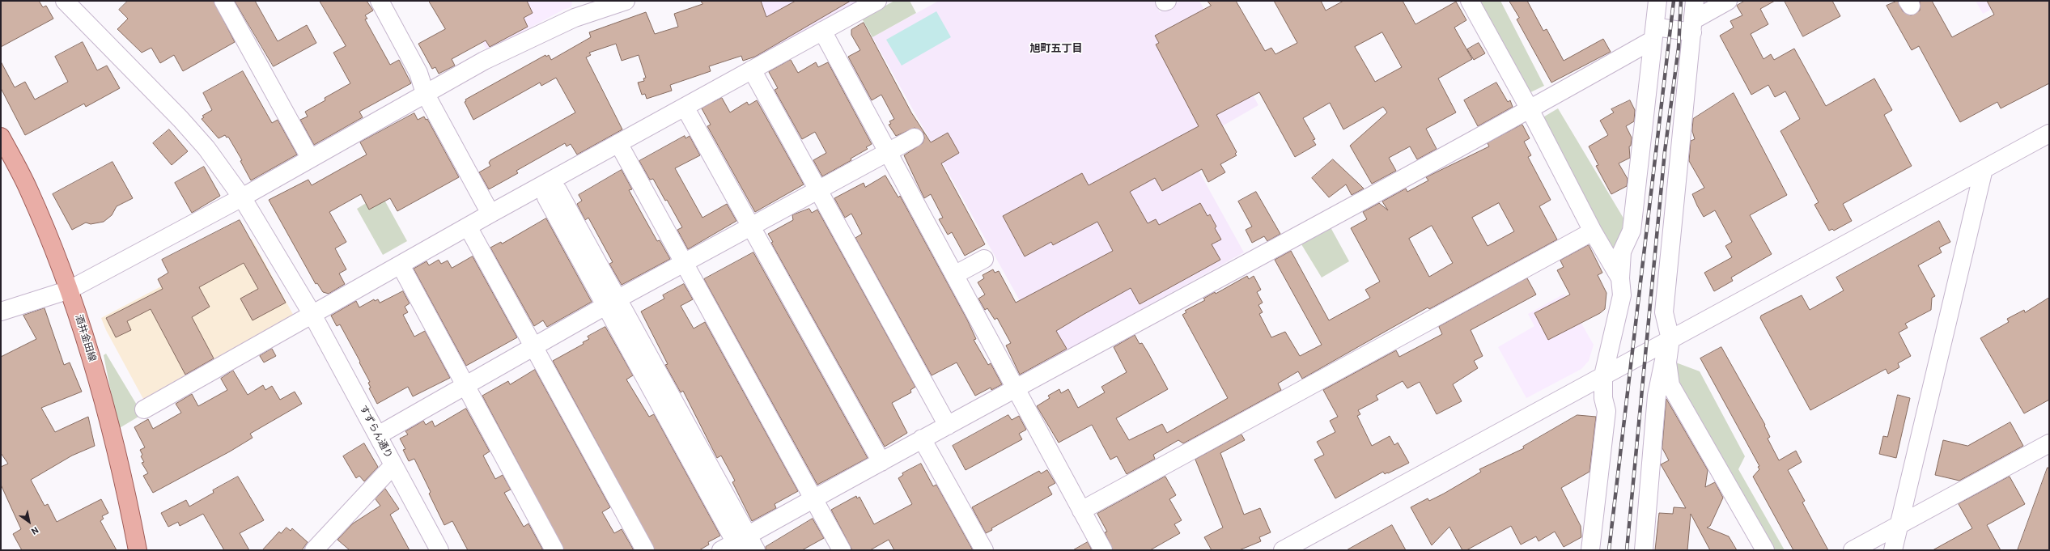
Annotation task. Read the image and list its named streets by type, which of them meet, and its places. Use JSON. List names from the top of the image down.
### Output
{
  "streets": {
    "main road": ["酒井金田線"],
    "street": ["すずらん通り"]
  },
  "districts": ["旭町五丁目"],
  "north": "bottom right"
}
